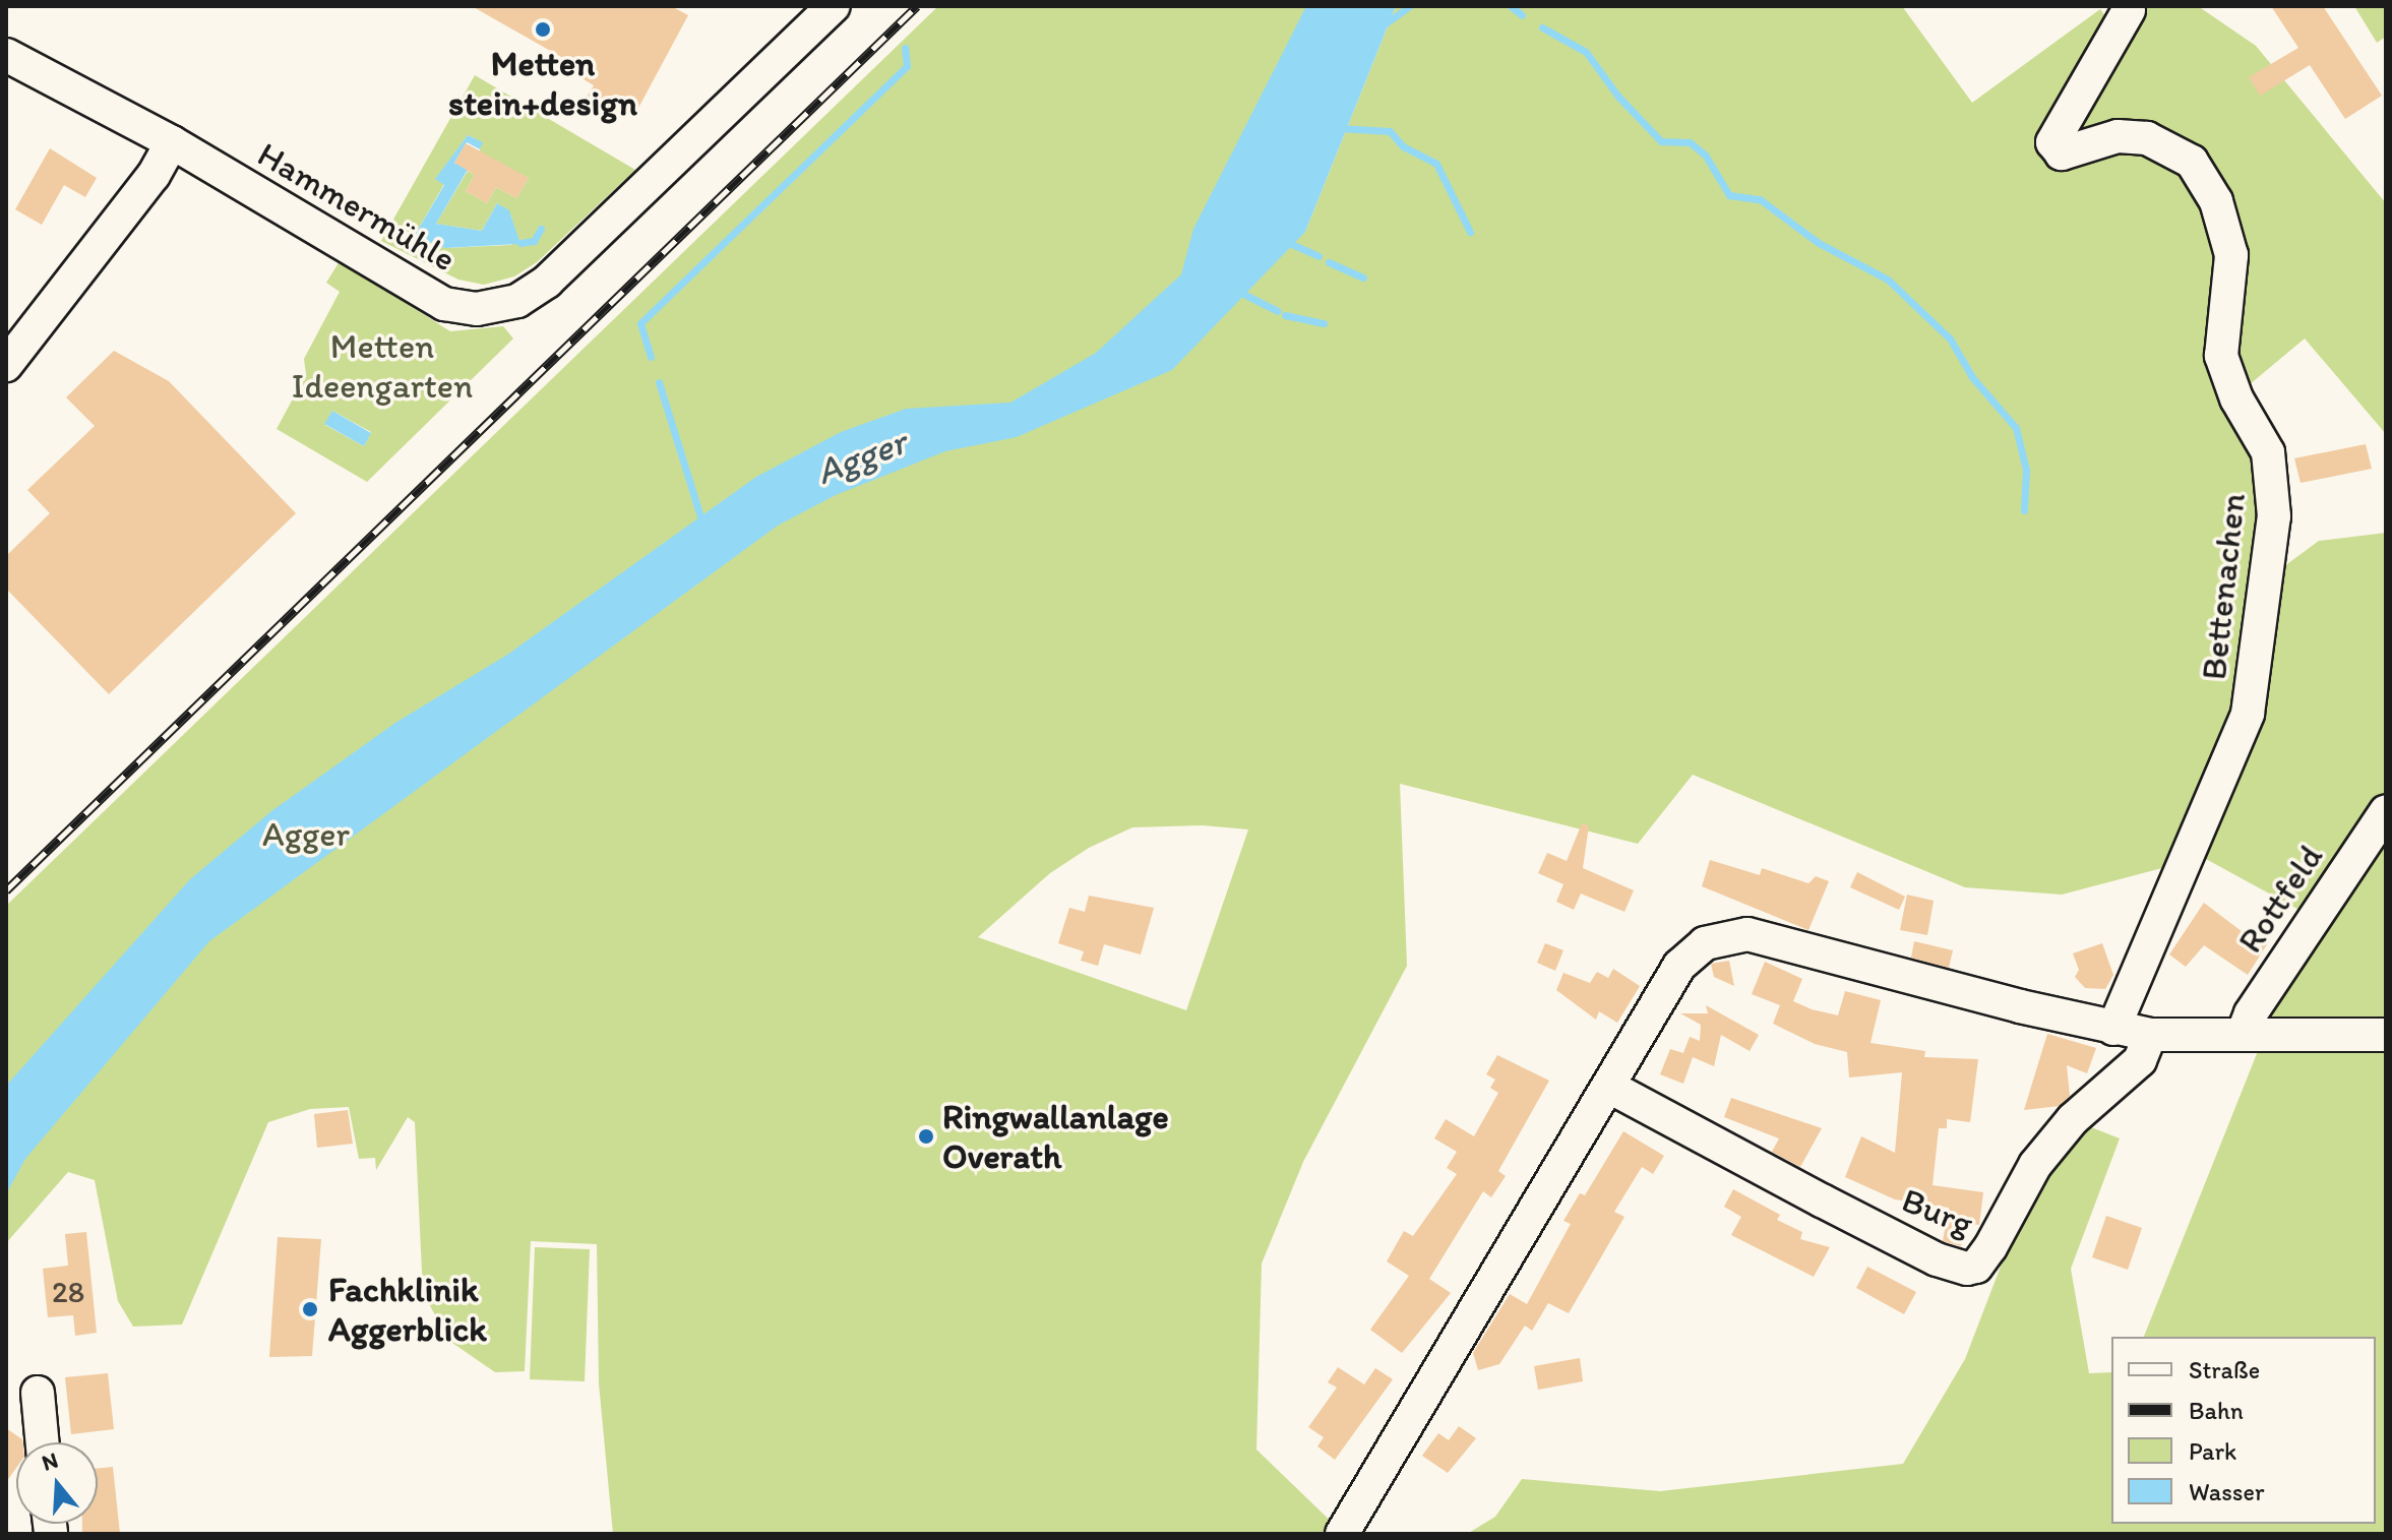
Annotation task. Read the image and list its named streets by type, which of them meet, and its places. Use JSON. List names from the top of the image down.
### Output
{
  "streets": {
    "street": [
      "Hammermühle",
      "Bettenachen",
      "Rottfeld",
      "Burg"
    ]
  },
  "water": ["Agger"],
  "parks": ["Metten Ideengarten", "Agger"],
  "places": ["Metten stein+design", "Ringwallanlage Overath", "Fachklinik Aggerblick"],
  "house_numbers": ["28"],
  "legend": [
    "Straße",
    "Bahn",
    "Park",
    "Wasser"
  ],
  "north": "top"
}
